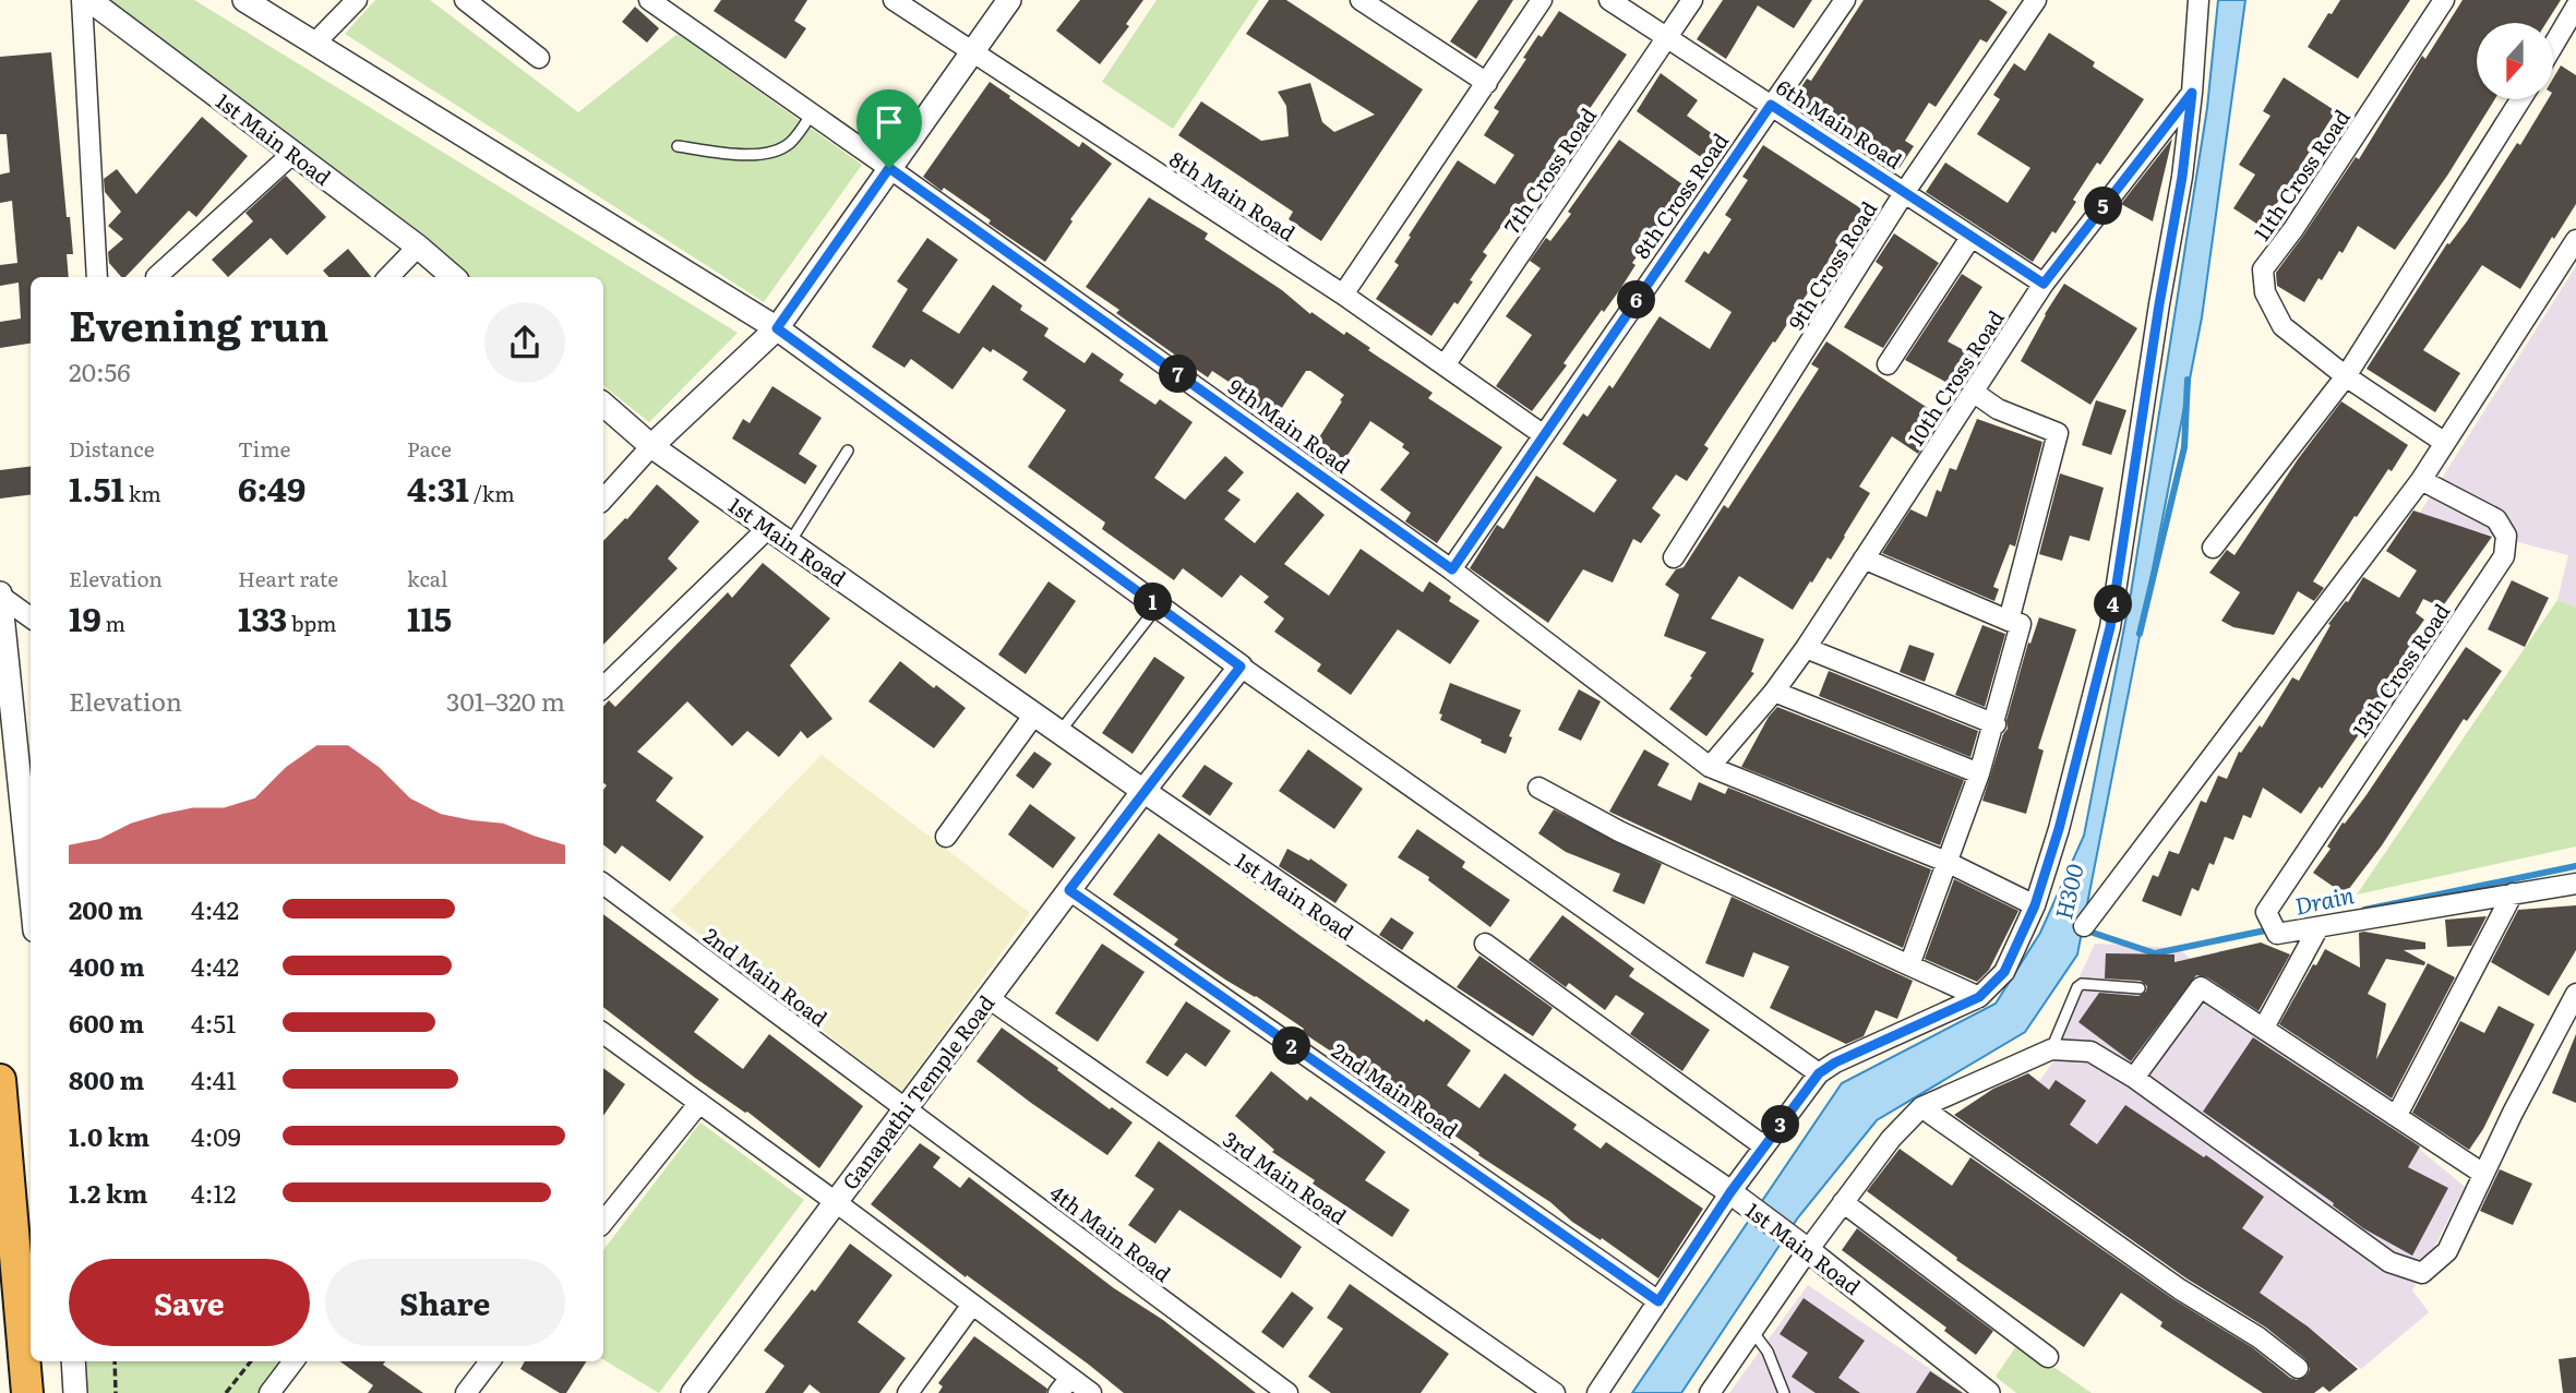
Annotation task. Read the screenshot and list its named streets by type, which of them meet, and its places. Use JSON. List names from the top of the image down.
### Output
{
  "streets": {
    "street": [
      "6th Main Road",
      "1st Main Road",
      "7th Cross Road",
      "11th Cross Road",
      "8th Main Road",
      "8th Cross Road",
      "9th Cross Road",
      "10th Cross Road",
      "9th Main Road",
      "13th Cross Road",
      "2nd Main Road",
      "Ganapathi Temple Road",
      "3rd Main Road",
      "4th Main Road"
    ]
  },
  "crossings": [
    ["6th Main Road", "7th Cross Road"],
    ["6th Main Road", "8th Cross Road"],
    ["6th Main Road", "9th Cross Road"],
    ["6th Main Road", "10th Cross Road"],
    ["1st Main Road", "Ganapathi Temple Road"],
    ["7th Cross Road", "8th Main Road"],
    ["8th Main Road", "8th Cross Road"],
    ["8th Cross Road", "9th Main Road"],
    ["10th Cross Road", "9th Main Road"],
    ["2nd Main Road", "Ganapathi Temple Road"],
    ["2nd Main Road", "4th Main Road"],
    ["Ganapathi Temple Road", "3rd Main Road"],
    ["Ganapathi Temple Road", "4th Main Road"]
  ],
  "water": ["H300", "Drain"],
  "north": "bottom",
  "page": {
    "pins": [
      "5",
      "6",
      "7",
      "1",
      "4",
      "2",
      "3"
    ],
    "heading": ["Evening run", "20:56"],
    "stats": [
      ["Distance", "1.51 km"],
      ["Time", "6:49"],
      ["Pace", "4:31 /km"],
      ["Elevation", "19 m"],
      ["Heart rate", "133 bpm"],
      ["kcal", "115"]
    ],
    "chart": ["Elevation", "301–320 m"],
    "list": [
      {
        "name": "200 m",
        "note": "4:42"
      },
      {
        "name": "400 m",
        "note": "4:42"
      },
      {
        "name": "600 m",
        "note": "4:51"
      },
      {
        "name": "800 m",
        "note": "4:41"
      },
      {
        "name": "1.0 km",
        "note": "4:09"
      },
      {
        "name": "1.2 km",
        "note": "4:12"
      }
    ],
    "buttons": ["Save", "Share"]
  }
}
